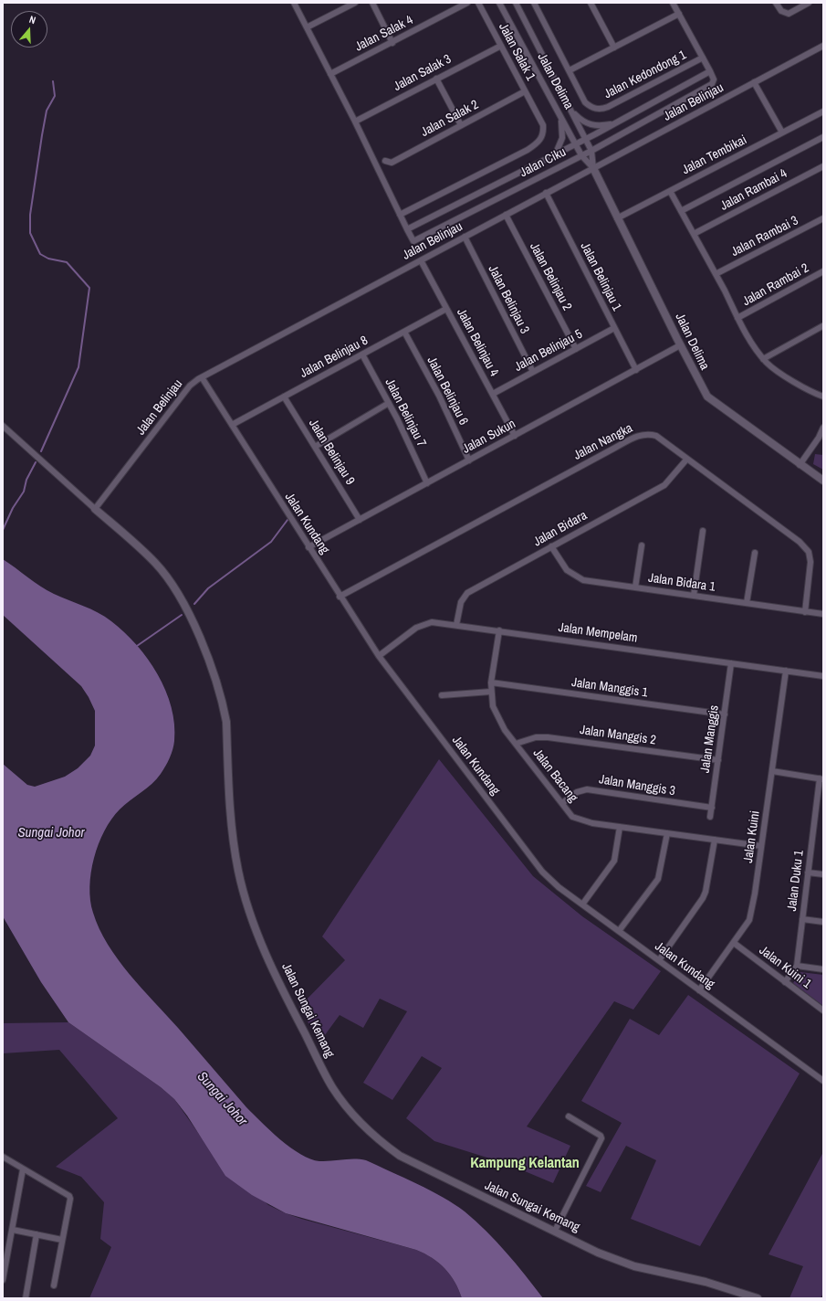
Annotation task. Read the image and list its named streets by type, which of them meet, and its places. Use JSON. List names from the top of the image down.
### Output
{
  "streets": {
    "street": [
      "Jalan Salak 4",
      "Jalan Salak 1",
      "Jalan Salak 3",
      "Jalan Kedondong 1",
      "Jalan Delima",
      "Jalan Belinjau",
      "Jalan Salak 2",
      "Jalan Tembikai",
      "Jalan Ciku",
      "Jalan Rambai 4",
      "Jalan Rambai 3",
      "Jalan Belinjau 2",
      "Jalan Belinjau 1",
      "Jalan Rambai 2",
      "Jalan Belinjau 3",
      "Jalan Belinjau 4",
      "Jalan Belinjau 5",
      "Jalan Belinjau 8",
      "Jalan Belinjau 6",
      "Jalan Belinjau 7",
      "Jalan Sukun",
      "Jalan Nangka",
      "Jalan Belinjau 9",
      "Jalan Kundang",
      "Jalan Bidara",
      "Jalan Bidara 1",
      "Jalan Mempelam",
      "Jalan Manggis 1",
      "Jalan Manggis 2",
      "Jalan Manggis",
      "Jalan Bacang",
      "Jalan Manggis 3",
      "Jalan Kuini",
      "Jalan Duku 1",
      "Jalan Kuini 1",
      "Jalan Sungai Kemang"
    ]
  },
  "crossings": [
    ["Jalan Salak 1", "Jalan Salak 3"],
    ["Jalan Salak 1", "Jalan Salak 2"],
    ["Jalan Delima", "Jalan Belinjau"],
    ["Jalan Delima", "Jalan Tembikai"],
    ["Jalan Delima", "Jalan Ciku"],
    ["Jalan Delima", "Jalan Sukun"],
    ["Jalan Belinjau", "Jalan Belinjau 2"],
    ["Jalan Belinjau", "Jalan Belinjau 1"],
    ["Jalan Belinjau", "Jalan Belinjau 3"],
    ["Jalan Belinjau", "Jalan Belinjau 4"],
    ["Jalan Belinjau", "Jalan Kundang"],
    ["Jalan Belinjau", "Jalan Sungai Kemang"],
    ["Jalan Belinjau 2", "Jalan Belinjau 5"],
    ["Jalan Belinjau 1", "Jalan Belinjau 5"],
    ["Jalan Belinjau 1", "Jalan Sukun"],
    ["Jalan Belinjau 3", "Jalan Belinjau 5"],
    ["Jalan Belinjau 4", "Jalan Belinjau 5"],
    ["Jalan Belinjau 4", "Jalan Belinjau 8"],
    ["Jalan Belinjau 4", "Jalan Sukun"],
    ["Jalan Belinjau 8", "Jalan Belinjau 6"],
    ["Jalan Belinjau 8", "Jalan Belinjau 7"],
    ["Jalan Belinjau 8", "Jalan Belinjau 9"],
    ["Jalan Belinjau 8", "Jalan Kundang"],
    ["Jalan Belinjau 6", "Jalan Sukun"],
    ["Jalan Belinjau 7", "Jalan Sukun"],
    ["Jalan Sukun", "Jalan Belinjau 9"],
    ["Jalan Sukun", "Jalan Kundang"],
    ["Jalan Nangka", "Jalan Kundang"],
    ["Jalan Nangka", "Jalan Bidara"],
    ["Jalan Nangka", "Jalan Bidara 1"],
    ["Jalan Kundang", "Jalan Mempelam"],
    ["Jalan Kundang", "Jalan Kuini"],
    ["Jalan Bidara", "Jalan Bidara 1"],
    ["Jalan Bidara", "Jalan Mempelam"],
    ["Jalan Mempelam", "Jalan Manggis"],
    ["Jalan Mempelam", "Jalan Bacang"],
    ["Jalan Mempelam", "Jalan Kuini"],
    ["Jalan Manggis 1", "Jalan Manggis"],
    ["Jalan Manggis 1", "Jalan Bacang"],
    ["Jalan Manggis 2", "Jalan Manggis"],
    ["Jalan Manggis 2", "Jalan Bacang"],
    ["Jalan Manggis", "Jalan Manggis 3"],
    ["Jalan Bacang", "Jalan Manggis 3"],
    ["Jalan Bacang", "Jalan Kuini"],
    ["Jalan Kuini", "Jalan Kuini 1"],
    ["Jalan Duku 1", "Jalan Kuini 1"]
  ],
  "districts": ["Kampung Kelantan"],
  "water": ["Sungai Johor"],
  "north": "top"
}
